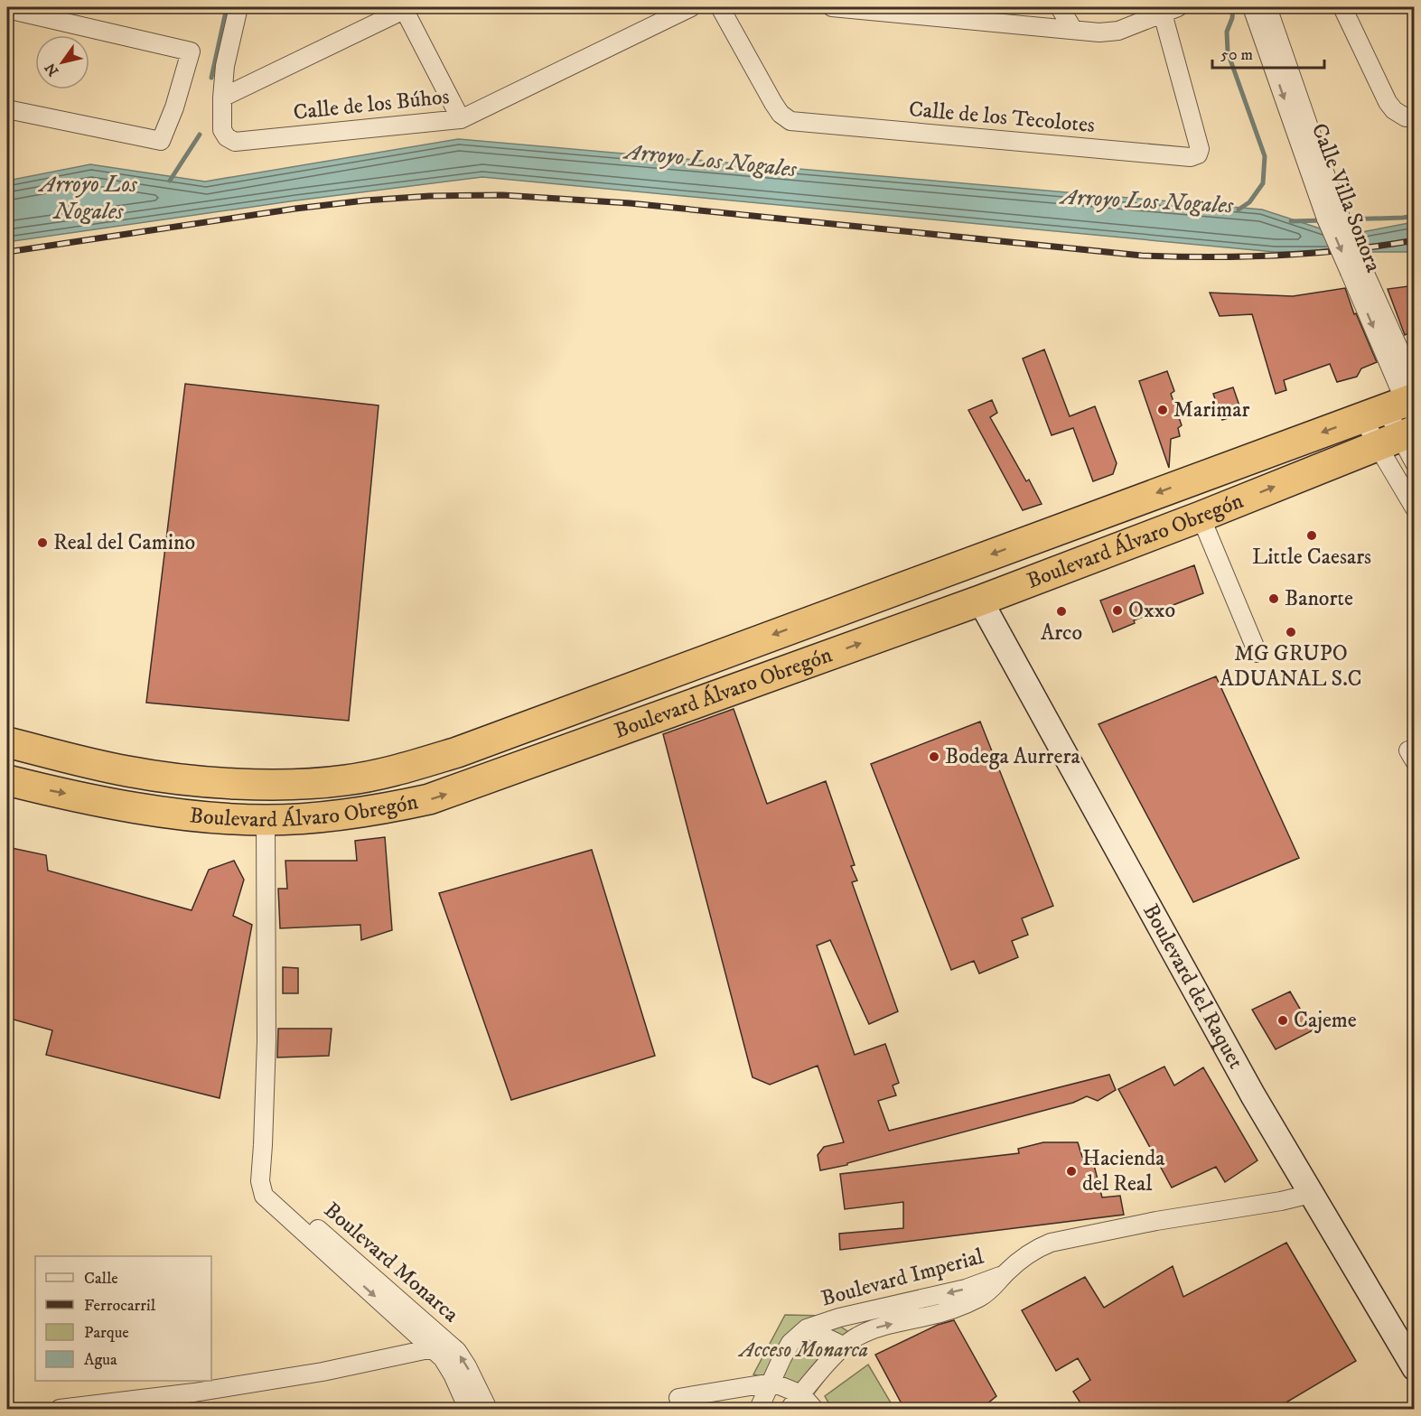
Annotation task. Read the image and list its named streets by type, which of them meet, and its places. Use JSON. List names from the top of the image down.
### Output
{
  "streets": {
    "highway": ["Boulevard Álvaro Obregón"],
    "street": [
      "Calle de los Búhos",
      "Calle de los Tecolotes",
      "Calle Villa Sonora",
      "Boulevard del Raquet",
      "Boulevard Monarca",
      "Boulevard Imperial"
    ]
  },
  "crossings": [
    ["Calle Villa Sonora", "Boulevard Álvaro Obregón"],
    ["Boulevard Álvaro Obregón", "Boulevard del Raquet"],
    ["Boulevard Álvaro Obregón", "Boulevard Monarca"]
  ],
  "water": ["Arroyo Los Nogales"],
  "parks": ["Acceso Monarca"],
  "places": [
    "Marimar",
    "Little Caesars",
    "Real del Camino",
    "Banorte",
    "Oxxo",
    "Arco",
    "MG GRUPO ADUANAL S.C",
    "Bodega Aurrera",
    "Cajeme",
    "Hacienda del Real"
  ],
  "legend": [
    "Calle",
    "Ferrocarril",
    "Parque",
    "Agua"
  ],
  "scale_bar": "50 m",
  "north": "bottom left"
}
